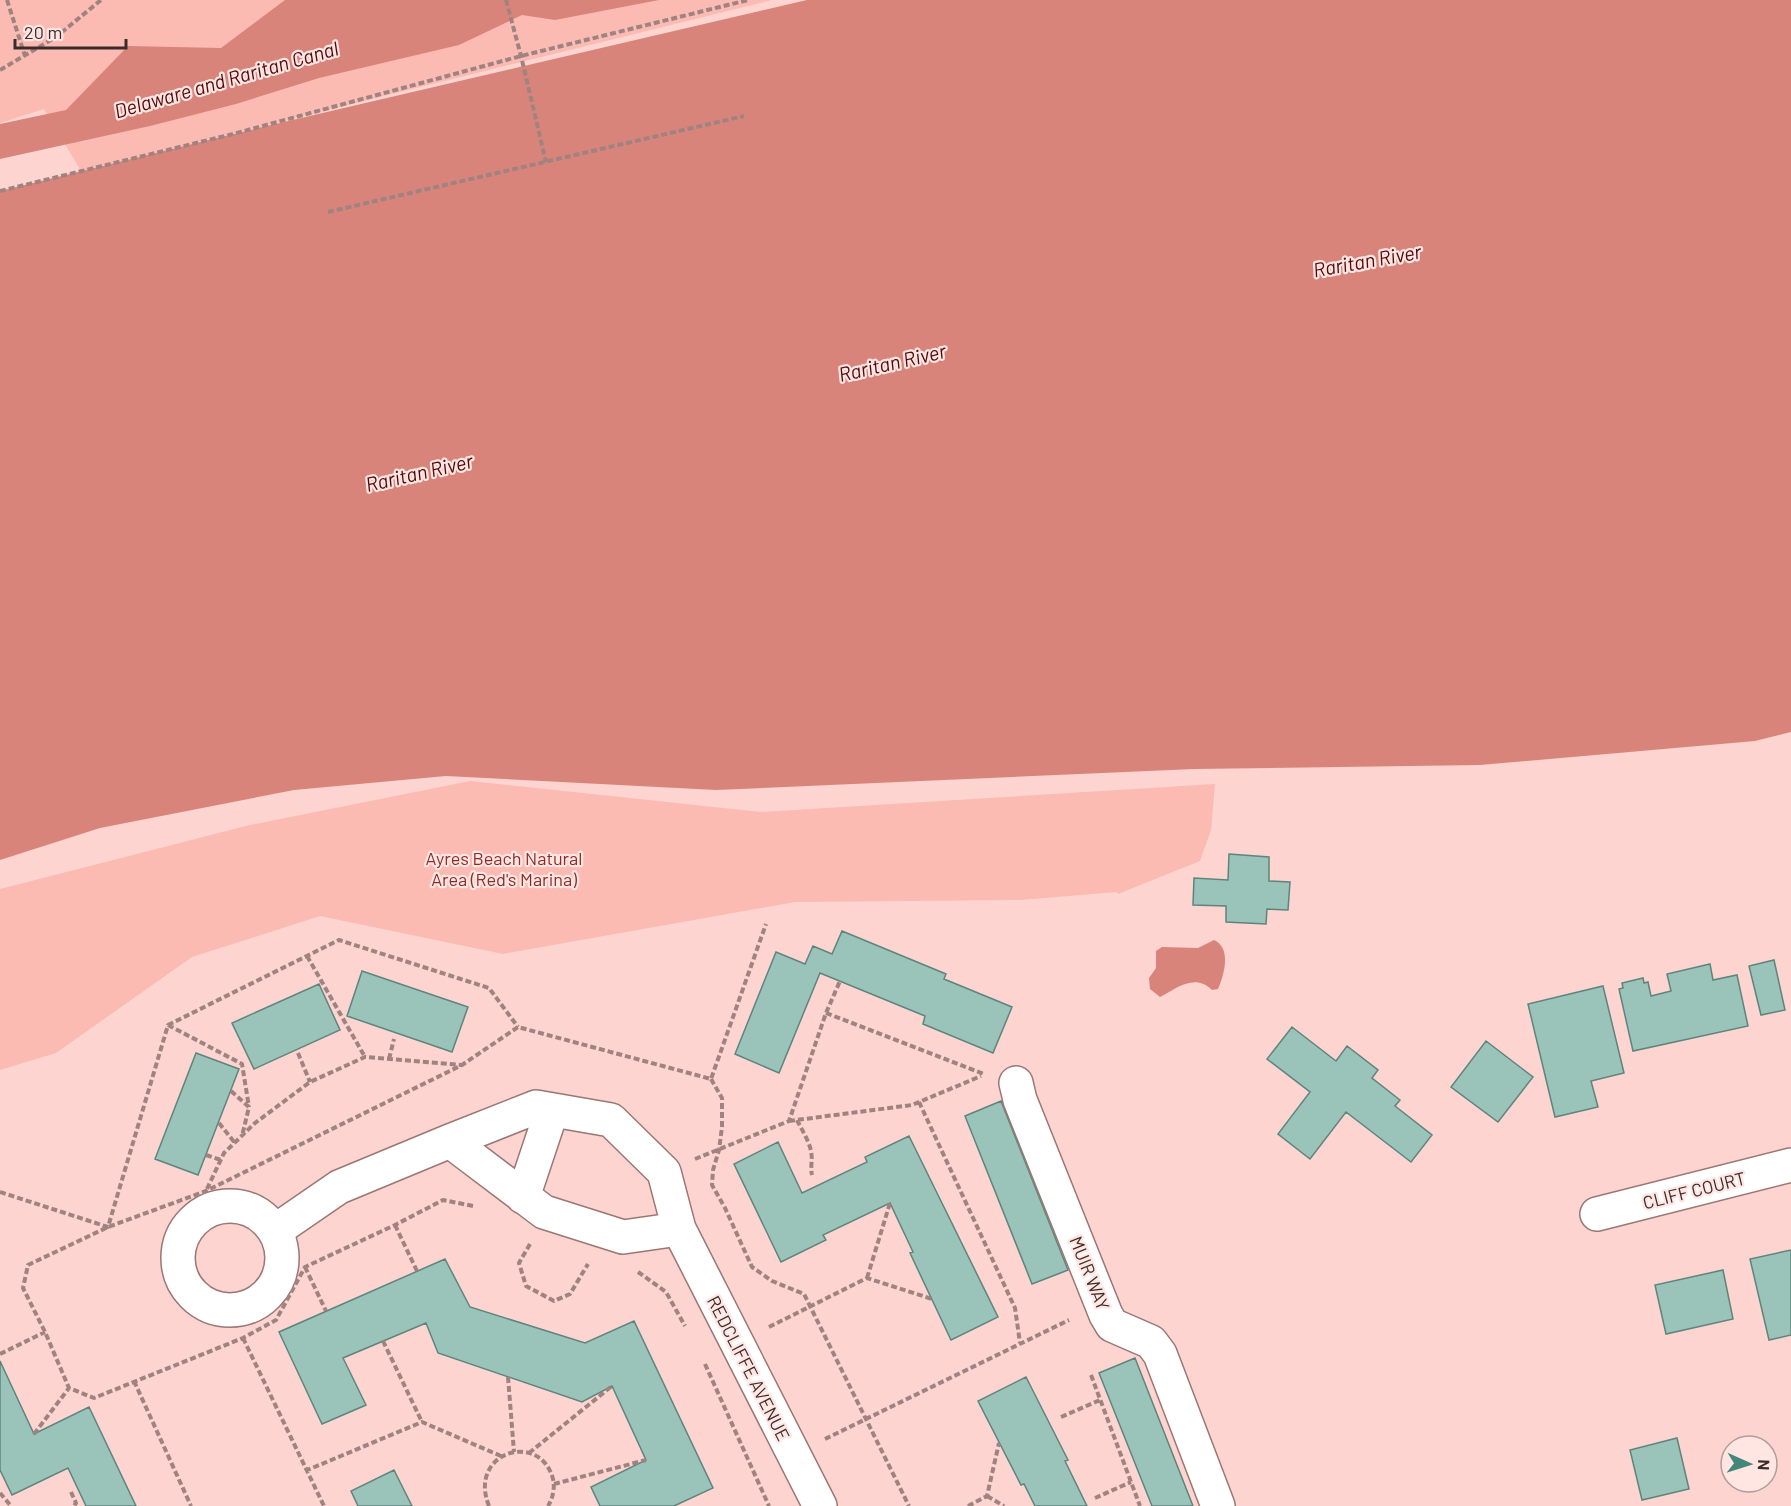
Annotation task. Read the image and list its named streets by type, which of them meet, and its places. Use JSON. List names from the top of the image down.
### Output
{
  "streets": {
    "street": ["CLIFF COURT", "MUIR WAY", "REDCLIFFE AVENUE"]
  },
  "water": ["Delaware and Raritan Canal", "Raritan River"],
  "parks": ["Ayres Beach Natural Area (Red's Marina)"],
  "scale_bar": "20 m",
  "north": "right"
}
